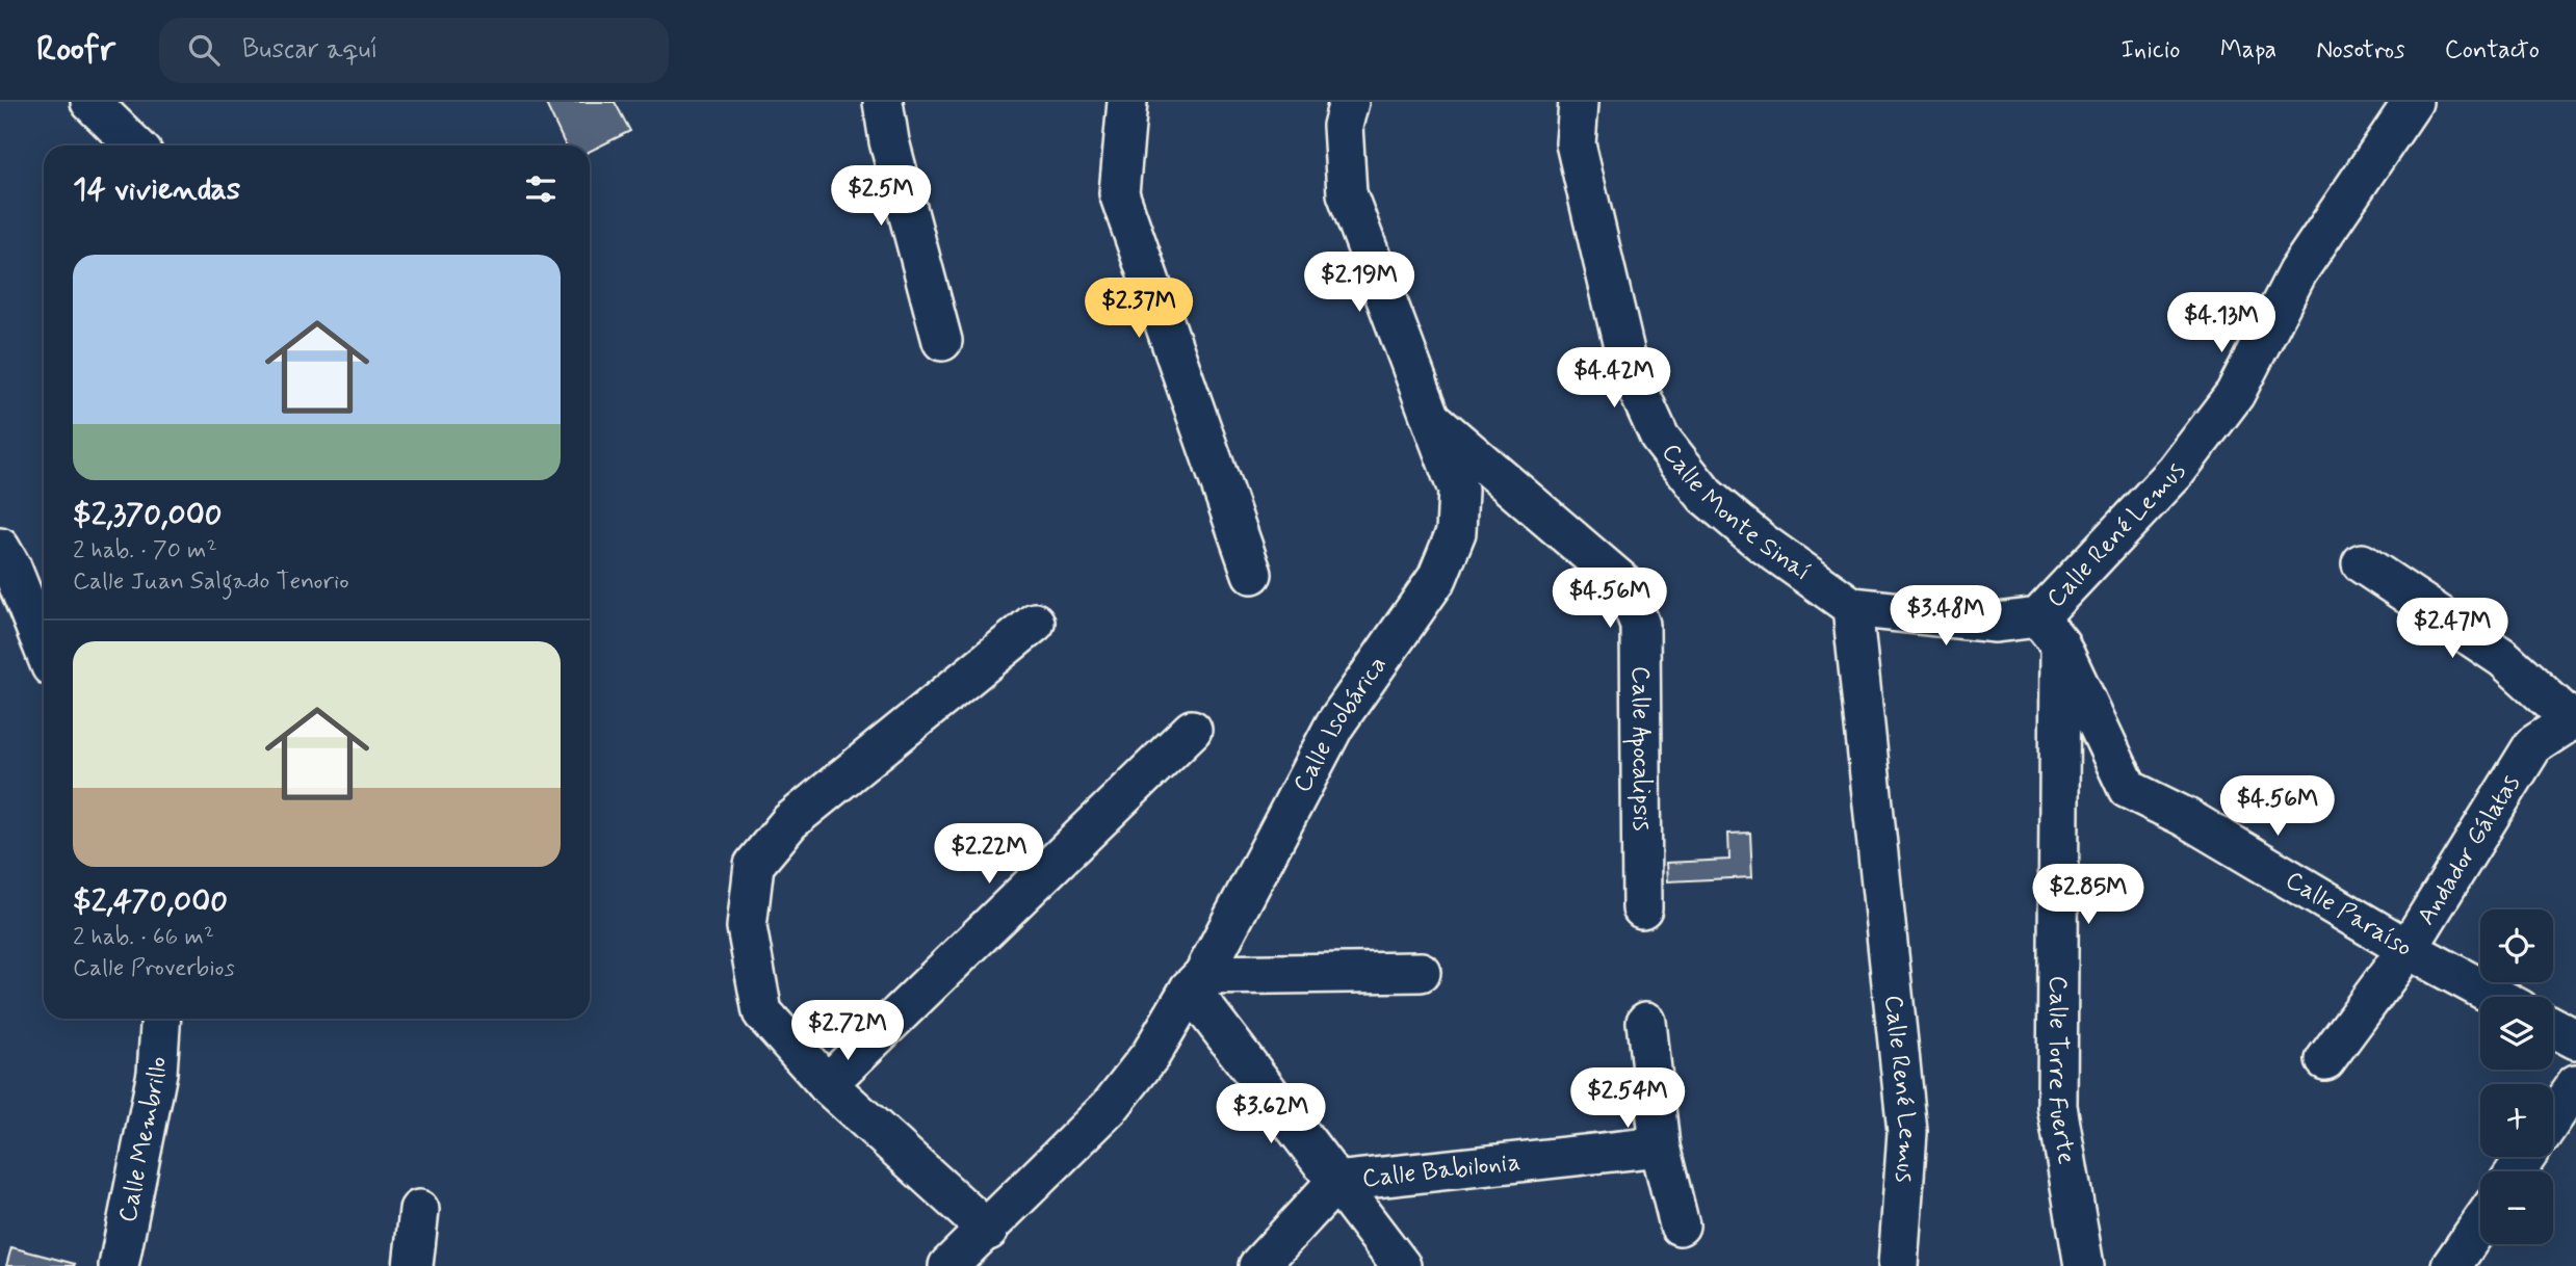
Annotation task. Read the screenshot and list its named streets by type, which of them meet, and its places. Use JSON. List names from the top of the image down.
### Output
{
  "streets": {
    "street": [
      "Calle Monte Sinaí",
      "Calle René Lemus",
      "Calle Isobárica",
      "Calle Apocalipsis",
      "Andador Gálatas",
      "Calle Paraíso",
      "Calle Torre Fuerte",
      "Calle Membrillo",
      "Calle Babilonia"
    ]
  },
  "crossings": [
    ["Calle Monte Sinaí", "Calle René Lemus"],
    ["Calle René Lemus", "Calle Paraíso"],
    ["Calle René Lemus", "Calle Torre Fuerte"],
    ["Calle Isobárica", "Calle Apocalipsis"],
    ["Andador Gálatas", "Calle Paraíso"],
    ["Calle Paraíso", "Calle Torre Fuerte"]
  ],
  "page": {
    "header": "Roofr",
    "search": "Buscar aquí",
    "nav": [
      "Inicio",
      "Mapa",
      "Nosotros",
      "Contacto"
    ],
    "heading": "14 viviendas",
    "price": [
      "$2.5M",
      "$2.19M",
      "$2.37M",
      "$4.13M",
      "$4.42M",
      "$4.56M",
      "$3.48M",
      "$2.47M",
      "$4.56M",
      "$2.22M",
      "$2.85M",
      "$2.72M",
      "$2.54M",
      "$3.62M"
    ],
    "list": [
      {
        "name": "$2,370,000",
        "note": "2 hab. · 70 m² · Calle Juan Salgado Tenorio"
      },
      {
        "name": "$2,470,000",
        "note": "2 hab. · 66 m² · Calle Proverbios"
      }
    ],
    "map_buttons": ["+", "−"]
  }
}
